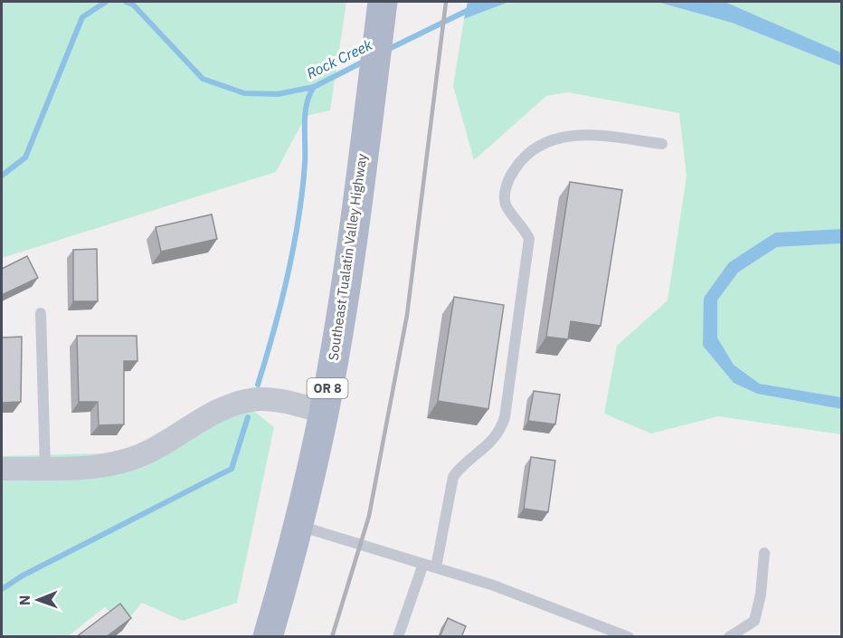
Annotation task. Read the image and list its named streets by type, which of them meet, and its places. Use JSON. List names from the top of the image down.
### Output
{
  "streets": {
    "main road": ["Southeast Tualatin Valley Highway", "OR 8"]
  },
  "water": ["Rock Creek"],
  "north": "left"
}
